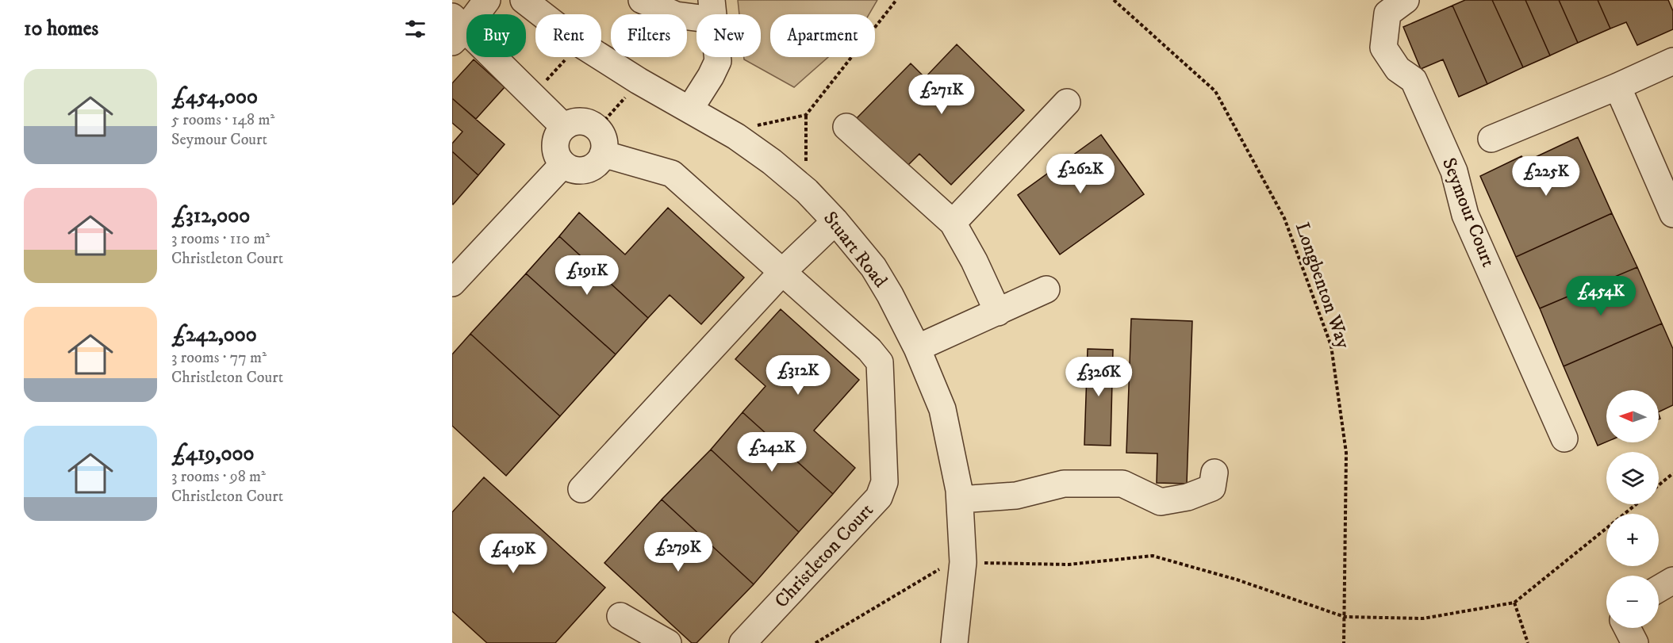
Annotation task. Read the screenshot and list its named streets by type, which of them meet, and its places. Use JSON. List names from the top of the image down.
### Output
{
  "streets": {
    "street": ["Seymour Court", "Stuart Road", "Christleton Court"],
    "path": ["Longbenton Way"]
  },
  "north": "left",
  "page": {
    "heading": "10 homes",
    "chip": [
      "Buy",
      "Rent",
      "Filters",
      "New",
      "Apartment"
    ],
    "list": [
      {
        "name": "£454,000",
        "note": "5 rooms · 148 m² · Seymour Court"
      },
      {
        "name": "£312,000",
        "note": "3 rooms · 110 m² · Christleton Court"
      },
      {
        "name": "£242,000",
        "note": "3 rooms · 77 m² · Christleton Court"
      },
      {
        "name": "£419,000",
        "note": "3 rooms · 98 m² · Christleton Court"
      }
    ],
    "price": [
      "£271K",
      "£262K",
      "£225K",
      "£191K",
      "£454K",
      "£312K",
      "£326K",
      "£242K",
      "£279K",
      "£419K"
    ],
    "map_buttons": ["+", "−"]
  }
}
